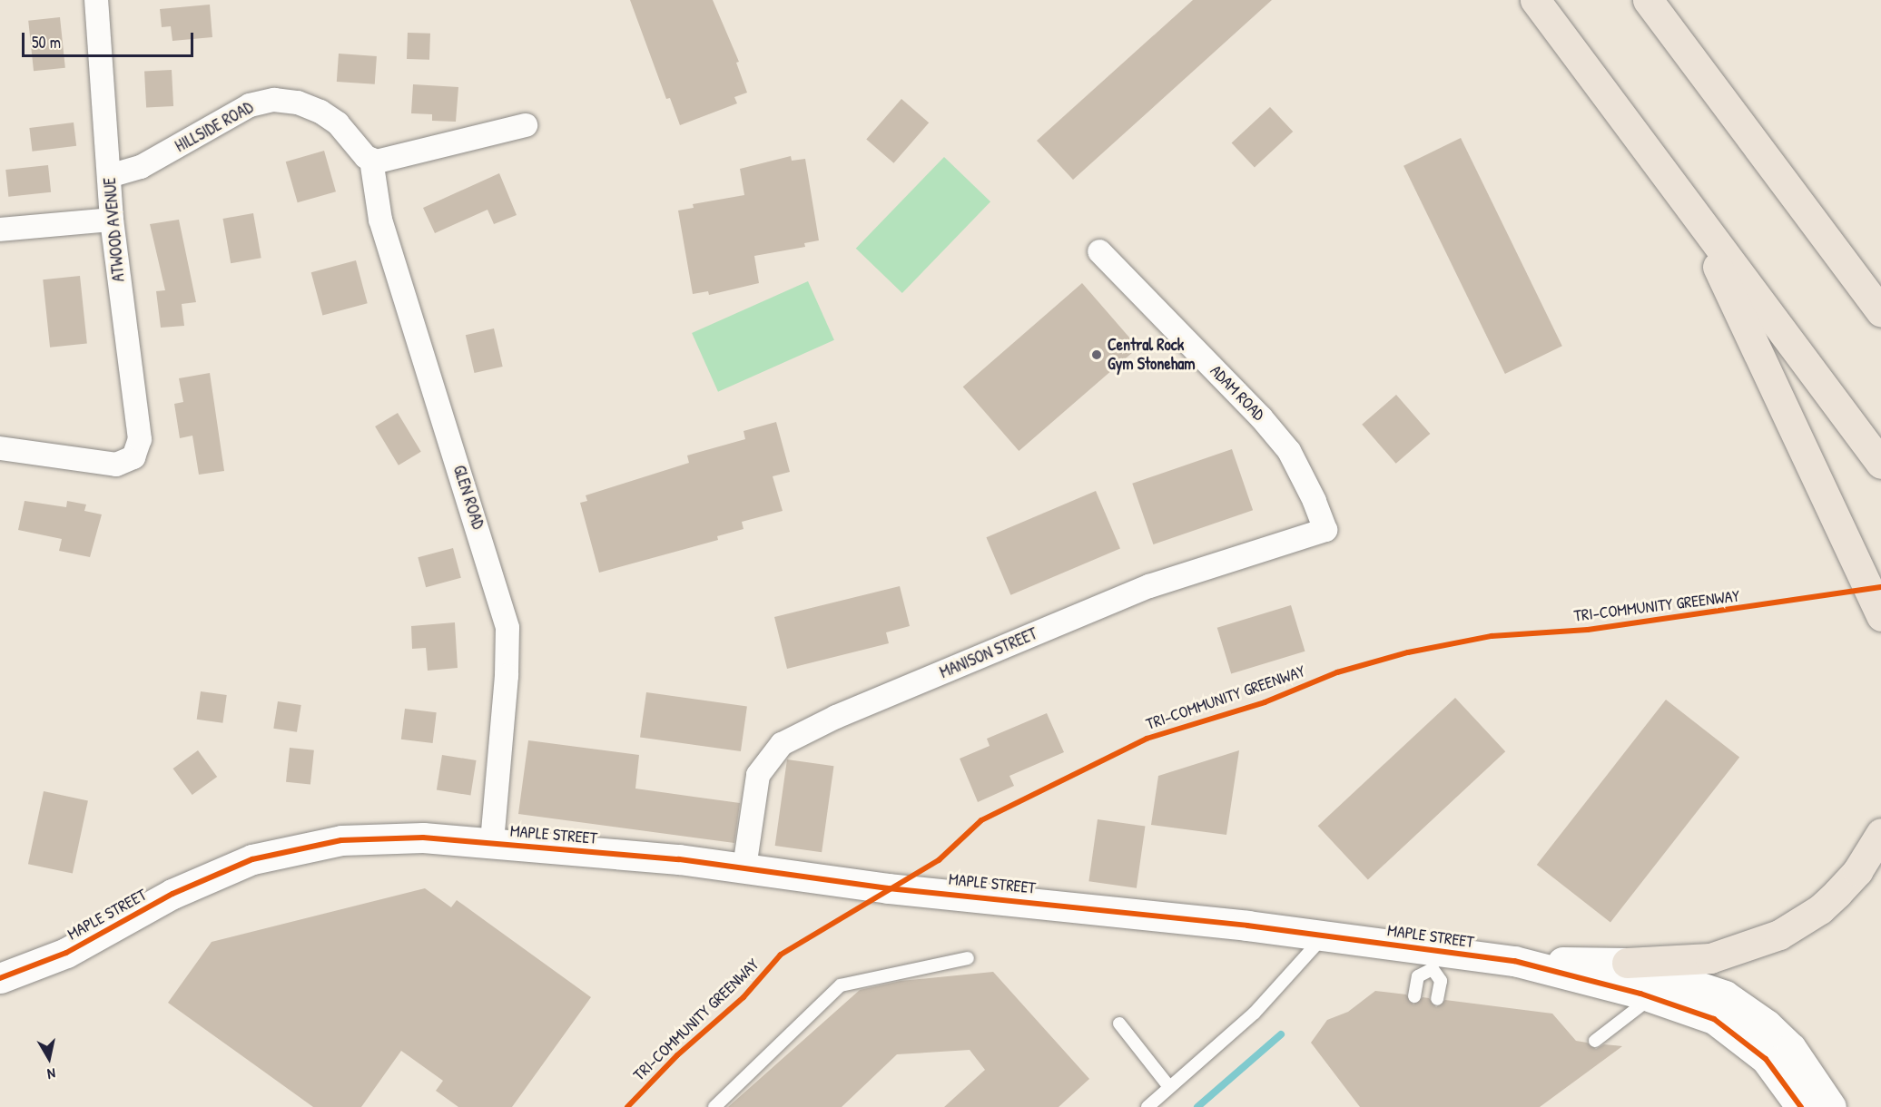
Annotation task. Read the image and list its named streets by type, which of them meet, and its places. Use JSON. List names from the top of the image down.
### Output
{
  "streets": {
    "street": [
      "HILLSIDE ROAD",
      "ATWOOD AVENUE",
      "ADAM ROAD",
      "GLEN ROAD",
      "MANISON STREET",
      "MAPLE STREET"
    ],
    "cycle path": ["TRI-COMMUNITY GREENWAY"]
  },
  "crossings": [
    ["HILLSIDE ROAD", "ATWOOD AVENUE"],
    ["HILLSIDE ROAD", "GLEN ROAD"],
    ["ADAM ROAD", "MANISON STREET"],
    ["GLEN ROAD", "MAPLE STREET"],
    ["MANISON STREET", "MAPLE STREET"]
  ],
  "places": ["Central Rock Gym Stoneham"],
  "scale_bar": "50 m",
  "north": "bottom"
}
